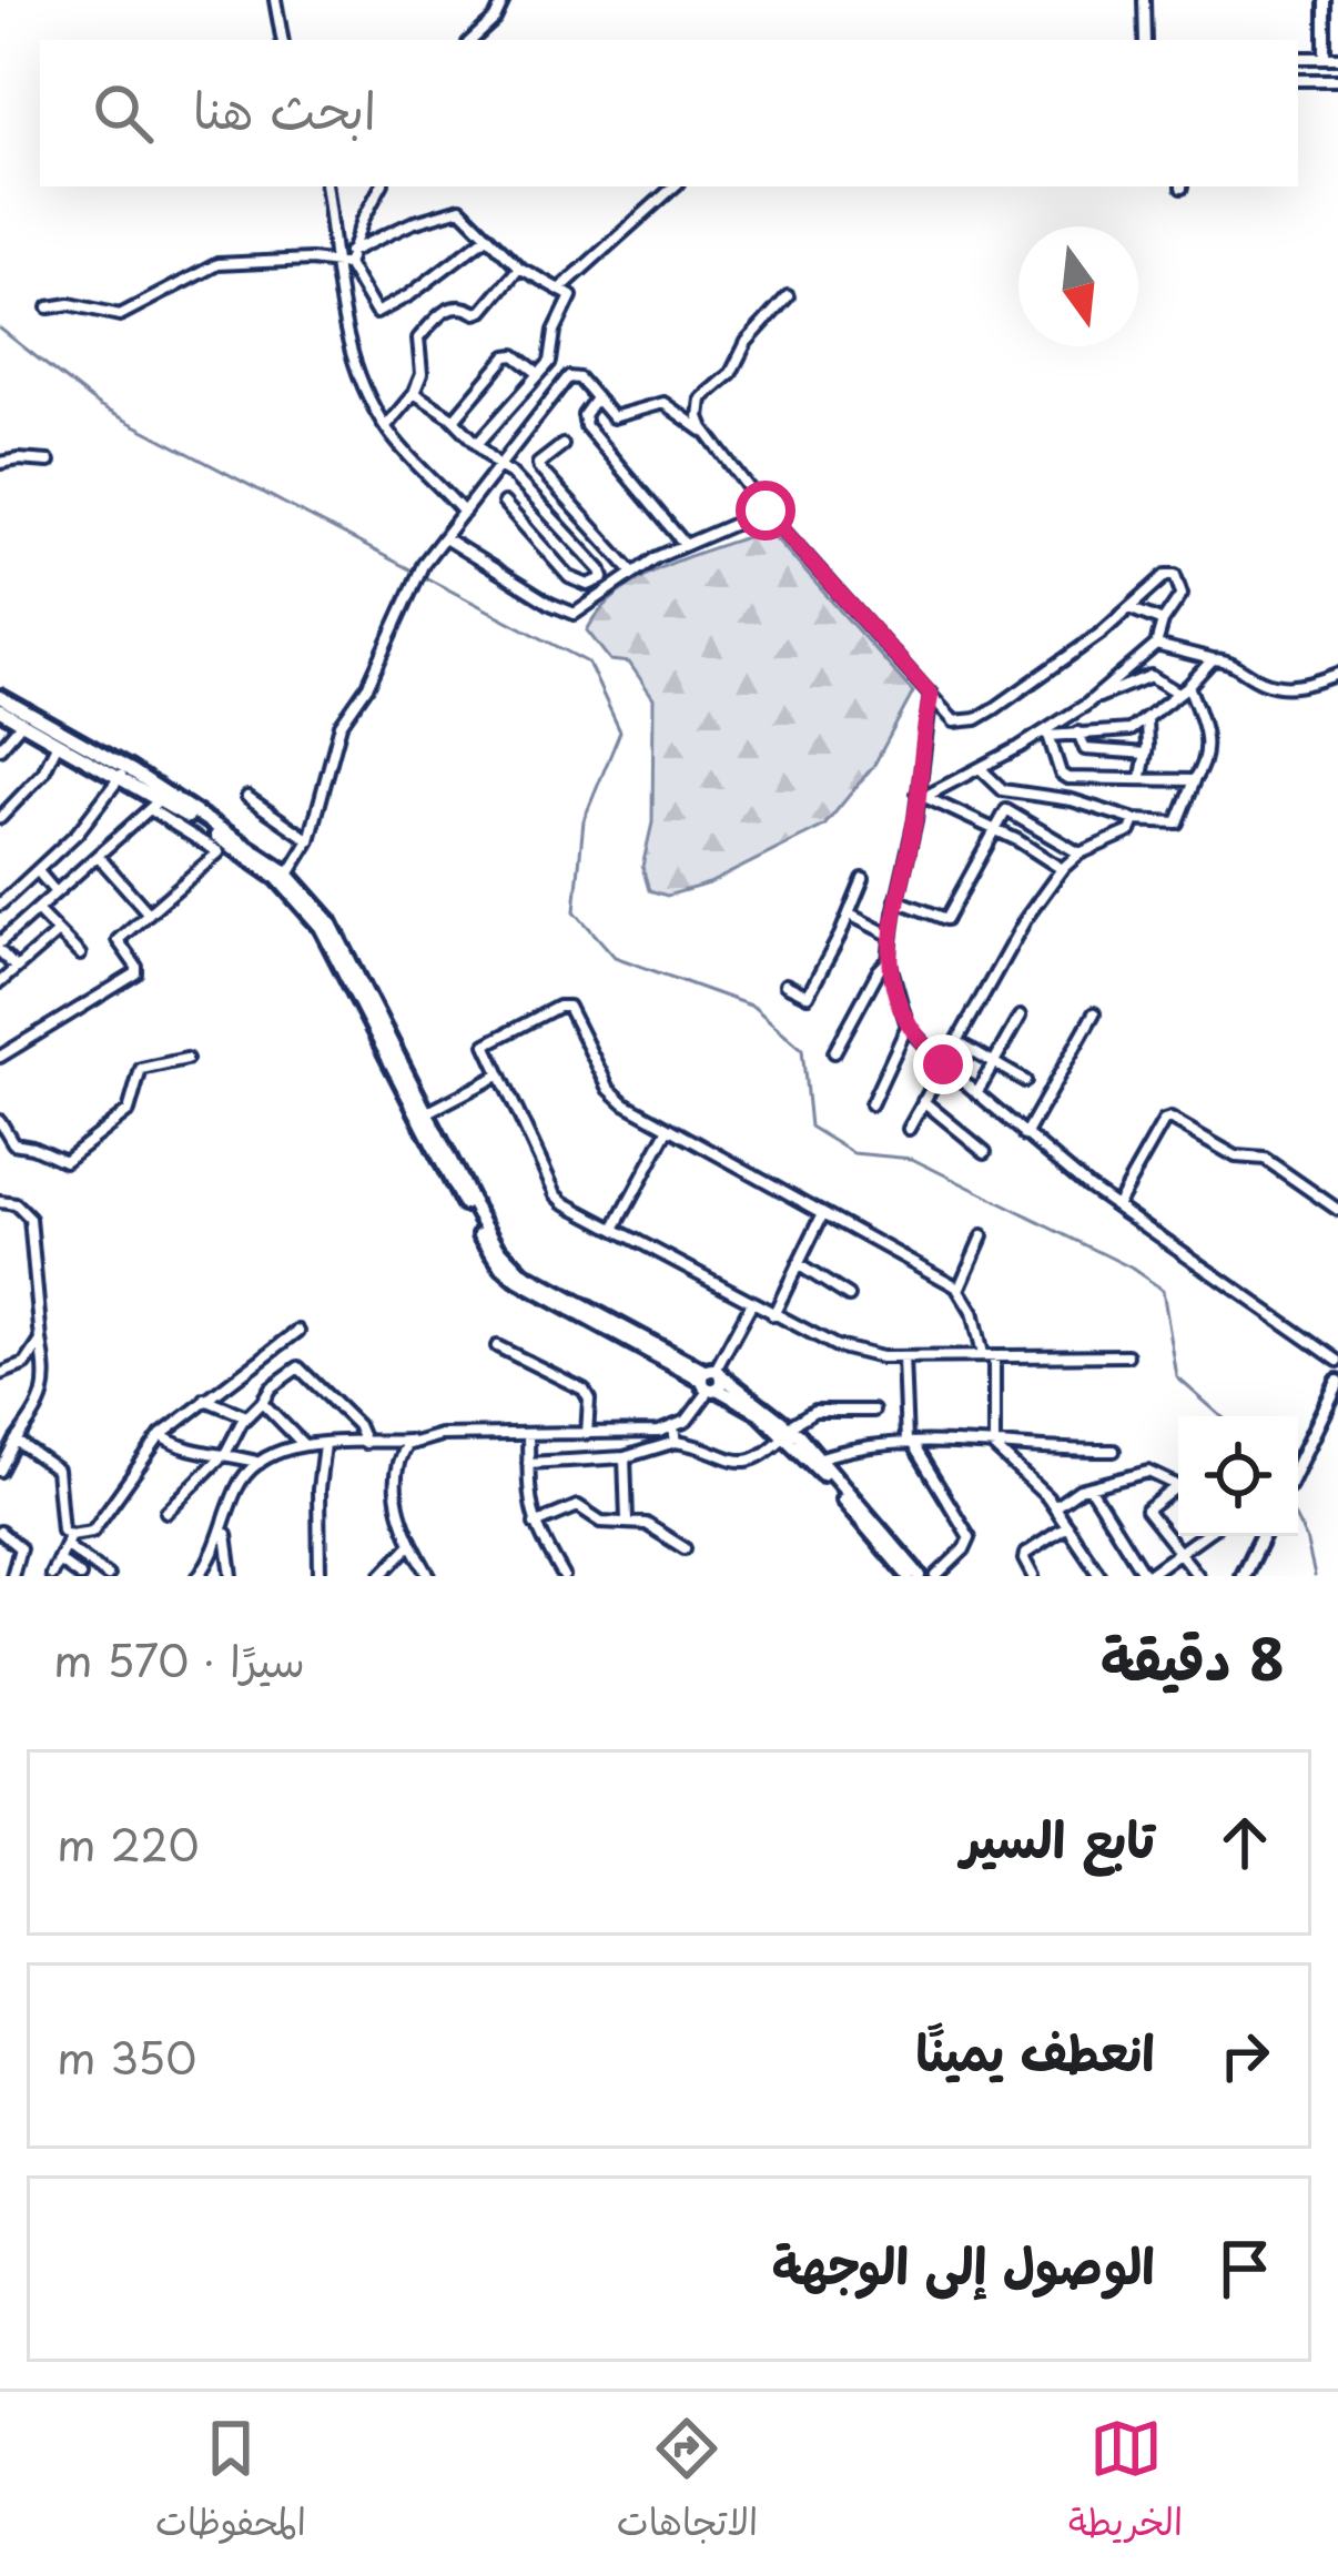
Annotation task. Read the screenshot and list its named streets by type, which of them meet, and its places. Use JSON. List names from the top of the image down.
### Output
{
  "north": "bottom",
  "page": {
    "search": "ابحث هنا",
    "heading": ["8 دقيقة", "سيرًا · 570 m"],
    "list": [
      ["تابع السير", "220 m"],
      ["انعطف يمينًا", "350 m"],
      "الوصول إلى الوجهة"
    ],
    "nav": ["الخريطة", "الاتجاهات", "المحفوظات"]
  }
}
